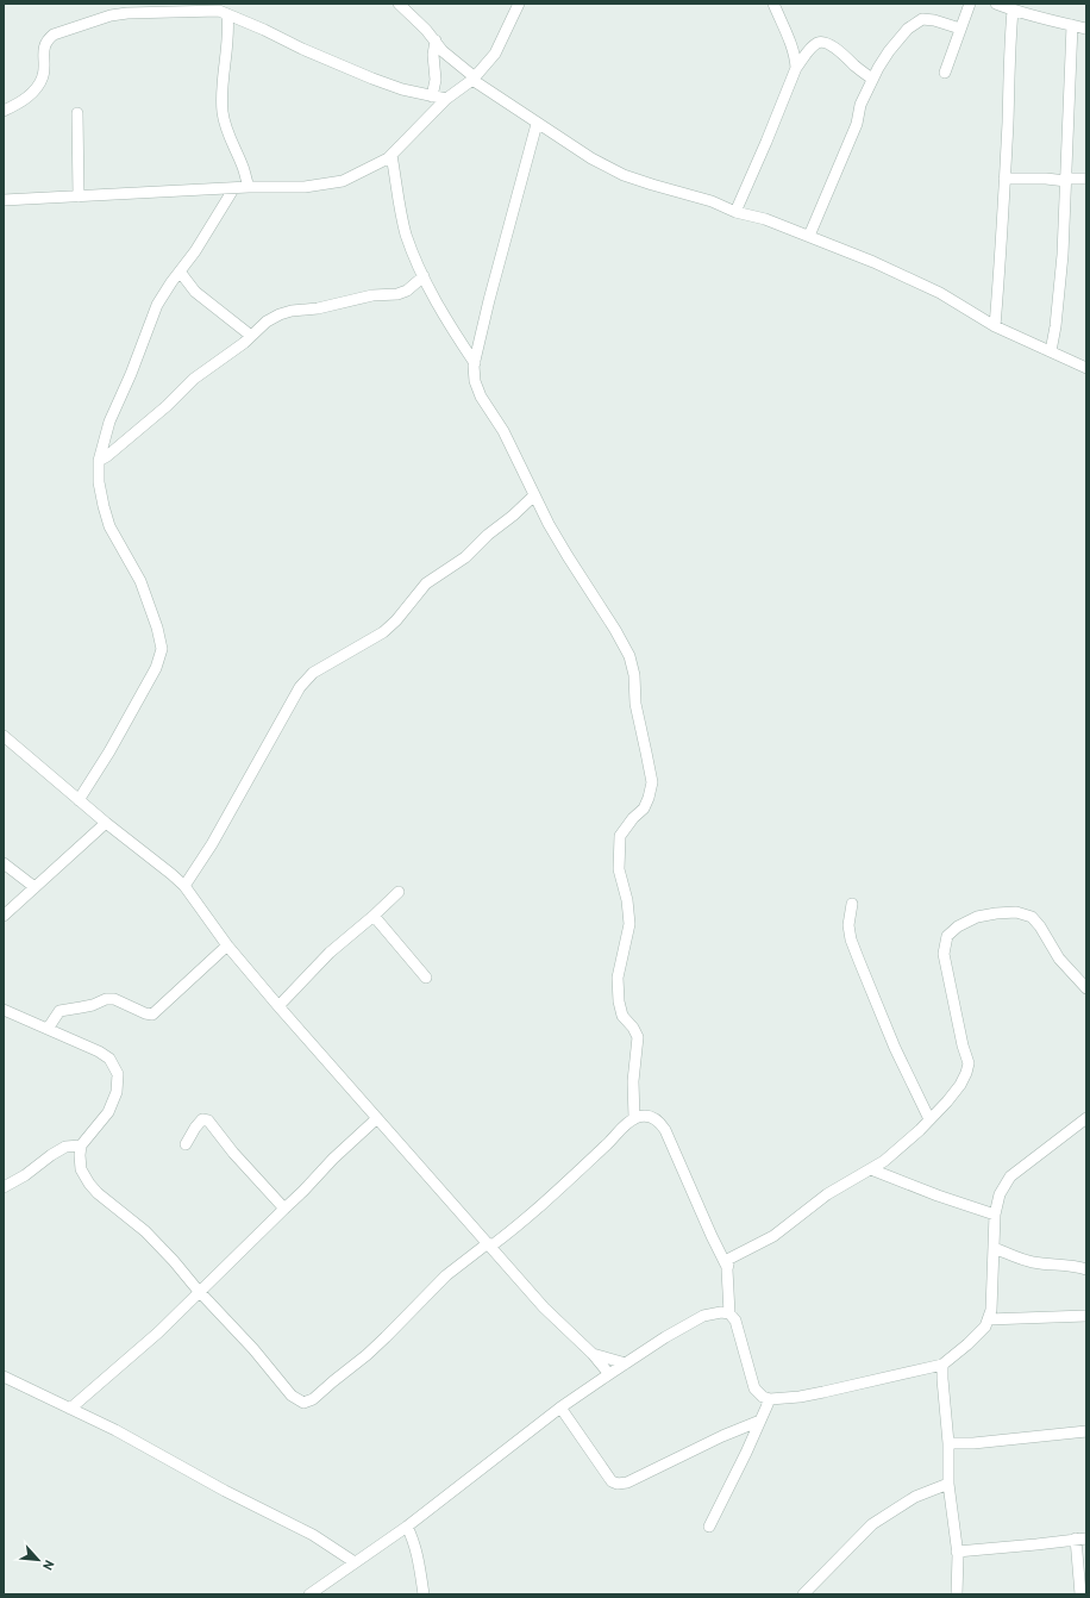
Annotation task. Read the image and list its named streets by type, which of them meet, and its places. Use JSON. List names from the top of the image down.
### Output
{
  "north": "bottom right"
}
